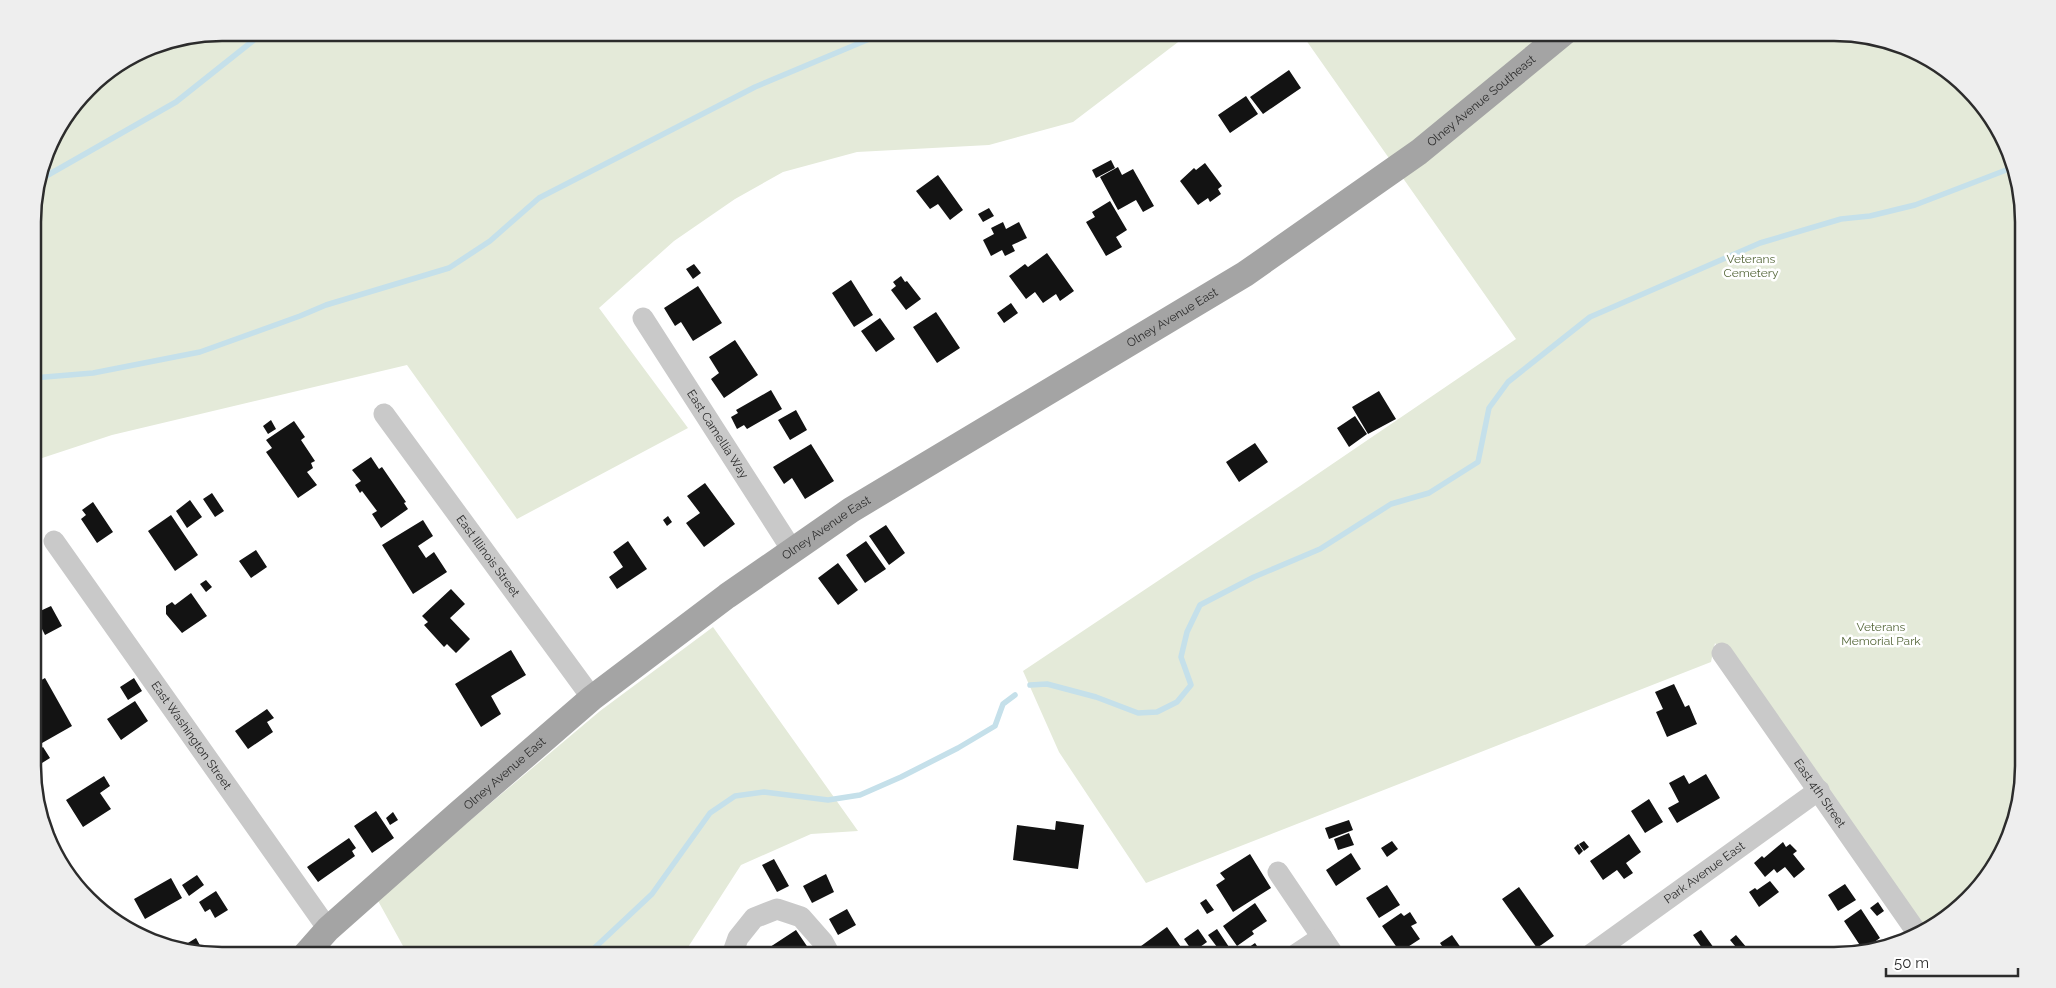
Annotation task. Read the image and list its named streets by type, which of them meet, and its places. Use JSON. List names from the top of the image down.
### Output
{
  "streets": {
    "main road": ["Olney Avenue Southeast", "Olney Avenue East"],
    "street": [
      "East Camellia Way",
      "East Illinois Street",
      "East Washington Street",
      "East 4th Street",
      "Park Avenue East"
    ]
  },
  "crossings": [
    ["Olney Avenue Southeast", "Olney Avenue East"],
    ["Olney Avenue East", "East Camellia Way"],
    ["Olney Avenue East", "East Illinois Street"],
    ["Olney Avenue East", "East Washington Street"],
    ["East 4th Street", "Park Avenue East"]
  ],
  "parks": ["Veterans Cemetery", "Veterans Memorial Park"],
  "scale_bar": "50 m"
}
